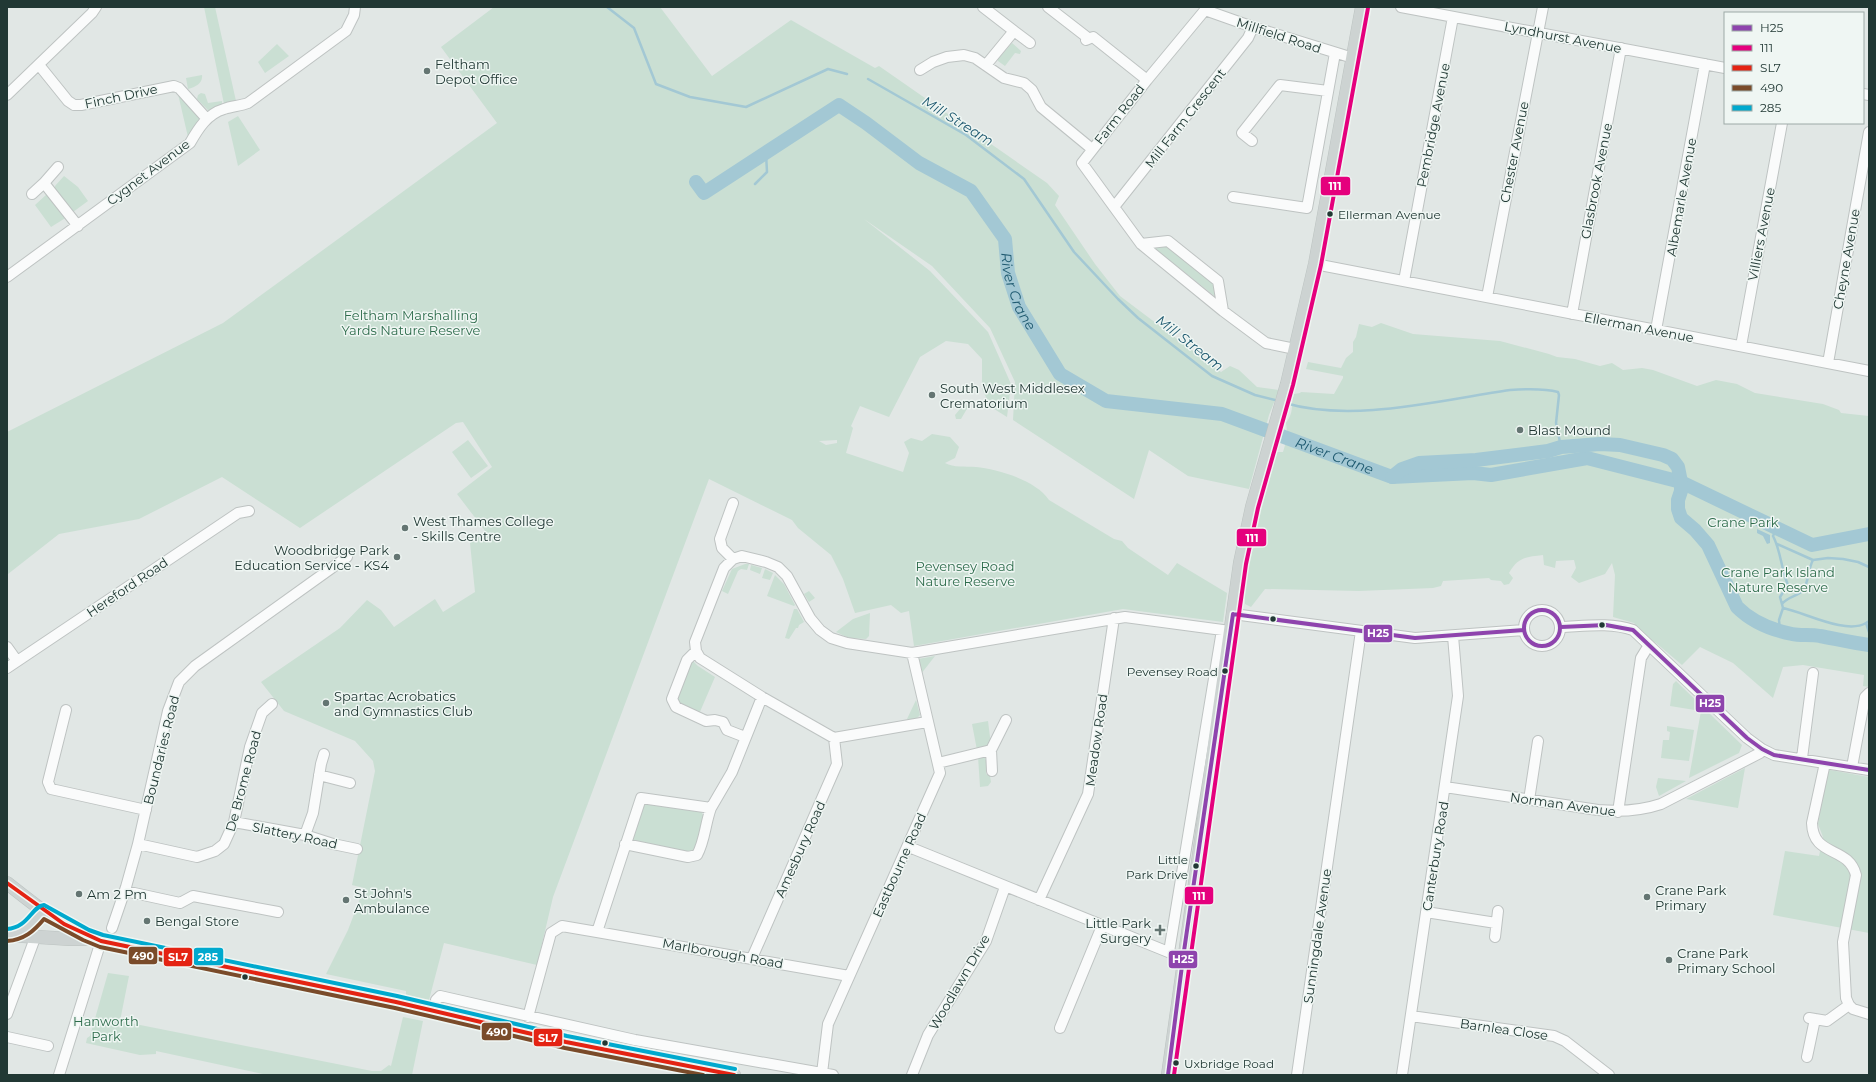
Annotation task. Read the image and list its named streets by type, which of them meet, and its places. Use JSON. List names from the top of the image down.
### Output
{
  "streets": {
    "street": [
      "Millfield Road",
      "Lyndhurst Avenue",
      "Finch Drive",
      "Farm Road",
      "Mill Farm Crescent",
      "Pembridge Avenue",
      "Chester Avenue",
      "Cygnet Avenue",
      "Glasbrook Avenue",
      "Albemarle Avenue",
      "Villiers Avenue",
      "Cheyne Avenue",
      "Ellerman Avenue",
      "Hereford Road",
      "Meadow Road",
      "Boundaries Road",
      "De Brome Road",
      "Norman Avenue",
      "Slattery Road",
      "Amesbury Road",
      "Canterbury Road",
      "Eastbourne Road",
      "Sunningdale Avenue",
      "Marlborough Road",
      "Woodlawn Drive",
      "Barnlea Close"
    ]
  },
  "crossings": [
    ["Millfield Road", "Farm Road"],
    ["Millfield Road", "Mill Farm Crescent"],
    ["Lyndhurst Avenue", "Pembridge Avenue"],
    ["Lyndhurst Avenue", "Chester Avenue"],
    ["Lyndhurst Avenue", "Glasbrook Avenue"],
    ["Lyndhurst Avenue", "Albemarle Avenue"],
    ["Finch Drive", "Cygnet Avenue"],
    ["Farm Road", "Mill Farm Crescent"],
    ["Pembridge Avenue", "Ellerman Avenue"],
    ["Chester Avenue", "Ellerman Avenue"],
    ["Glasbrook Avenue", "Ellerman Avenue"],
    ["Albemarle Avenue", "Ellerman Avenue"],
    ["Villiers Avenue", "Ellerman Avenue"],
    ["Cheyne Avenue", "Ellerman Avenue"],
    ["Boundaries Road", "De Brome Road"],
    ["De Brome Road", "Slattery Road"],
    ["Norman Avenue", "Canterbury Road"],
    ["Amesbury Road", "Marlborough Road"],
    ["Canterbury Road", "Barnlea Close"],
    ["Eastbourne Road", "Marlborough Road"]
  ],
  "water": ["Mill Stream", "River Crane"],
  "parks": [
    "Feltham Marshalling Yards Nature Reserve",
    "Crane Park",
    "Pevensey Road Nature Reserve",
    "Crane Park Island Nature Reserve",
    "Hanworth Park"
  ],
  "places": {
    "other": [
      "Feltham Depot Office",
      "Ellerman Avenue",
      "South West Middlesex Crematorium",
      "Blast Mound",
      "West Thames College - Skills Centre",
      "Woodbridge Park Education Service - KS4",
      "Pevensey Road",
      "Spartac Acrobatics and Gymnastics Club",
      "Little Park Drive",
      "Am 2 Pm",
      "Crane Park Primary",
      "St John's Ambulance",
      "Bengal Store",
      "Crane Park Primary School",
      "Uxbridge Road"
    ],
    "health": ["Little Park Surgery"]
  },
  "lines": [
    "transit line 111",
    "transit line H25",
    "transit line SL7",
    "transit line 285",
    "transit line 490"
  ],
  "legend": [
    "H25",
    "111",
    "SL7",
    "490",
    "285"
  ]
}
